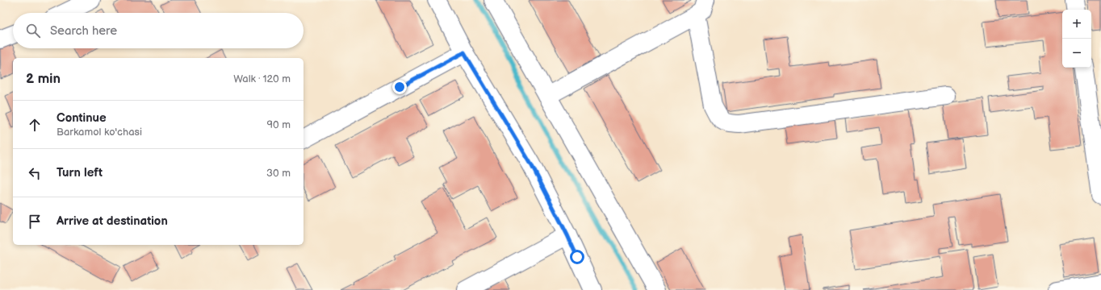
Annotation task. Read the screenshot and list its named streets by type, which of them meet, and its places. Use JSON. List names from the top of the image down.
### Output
{
  "page": {
    "map_buttons": ["+", "−"],
    "search": "Search here",
    "heading": ["2 min", "Walk · 120 m"],
    "list": [
      ["Continue", "Barkamol ko'chasi", "90 m"],
      ["Turn left", "30 m"],
      "Arrive at destination"
    ]
  }
}
